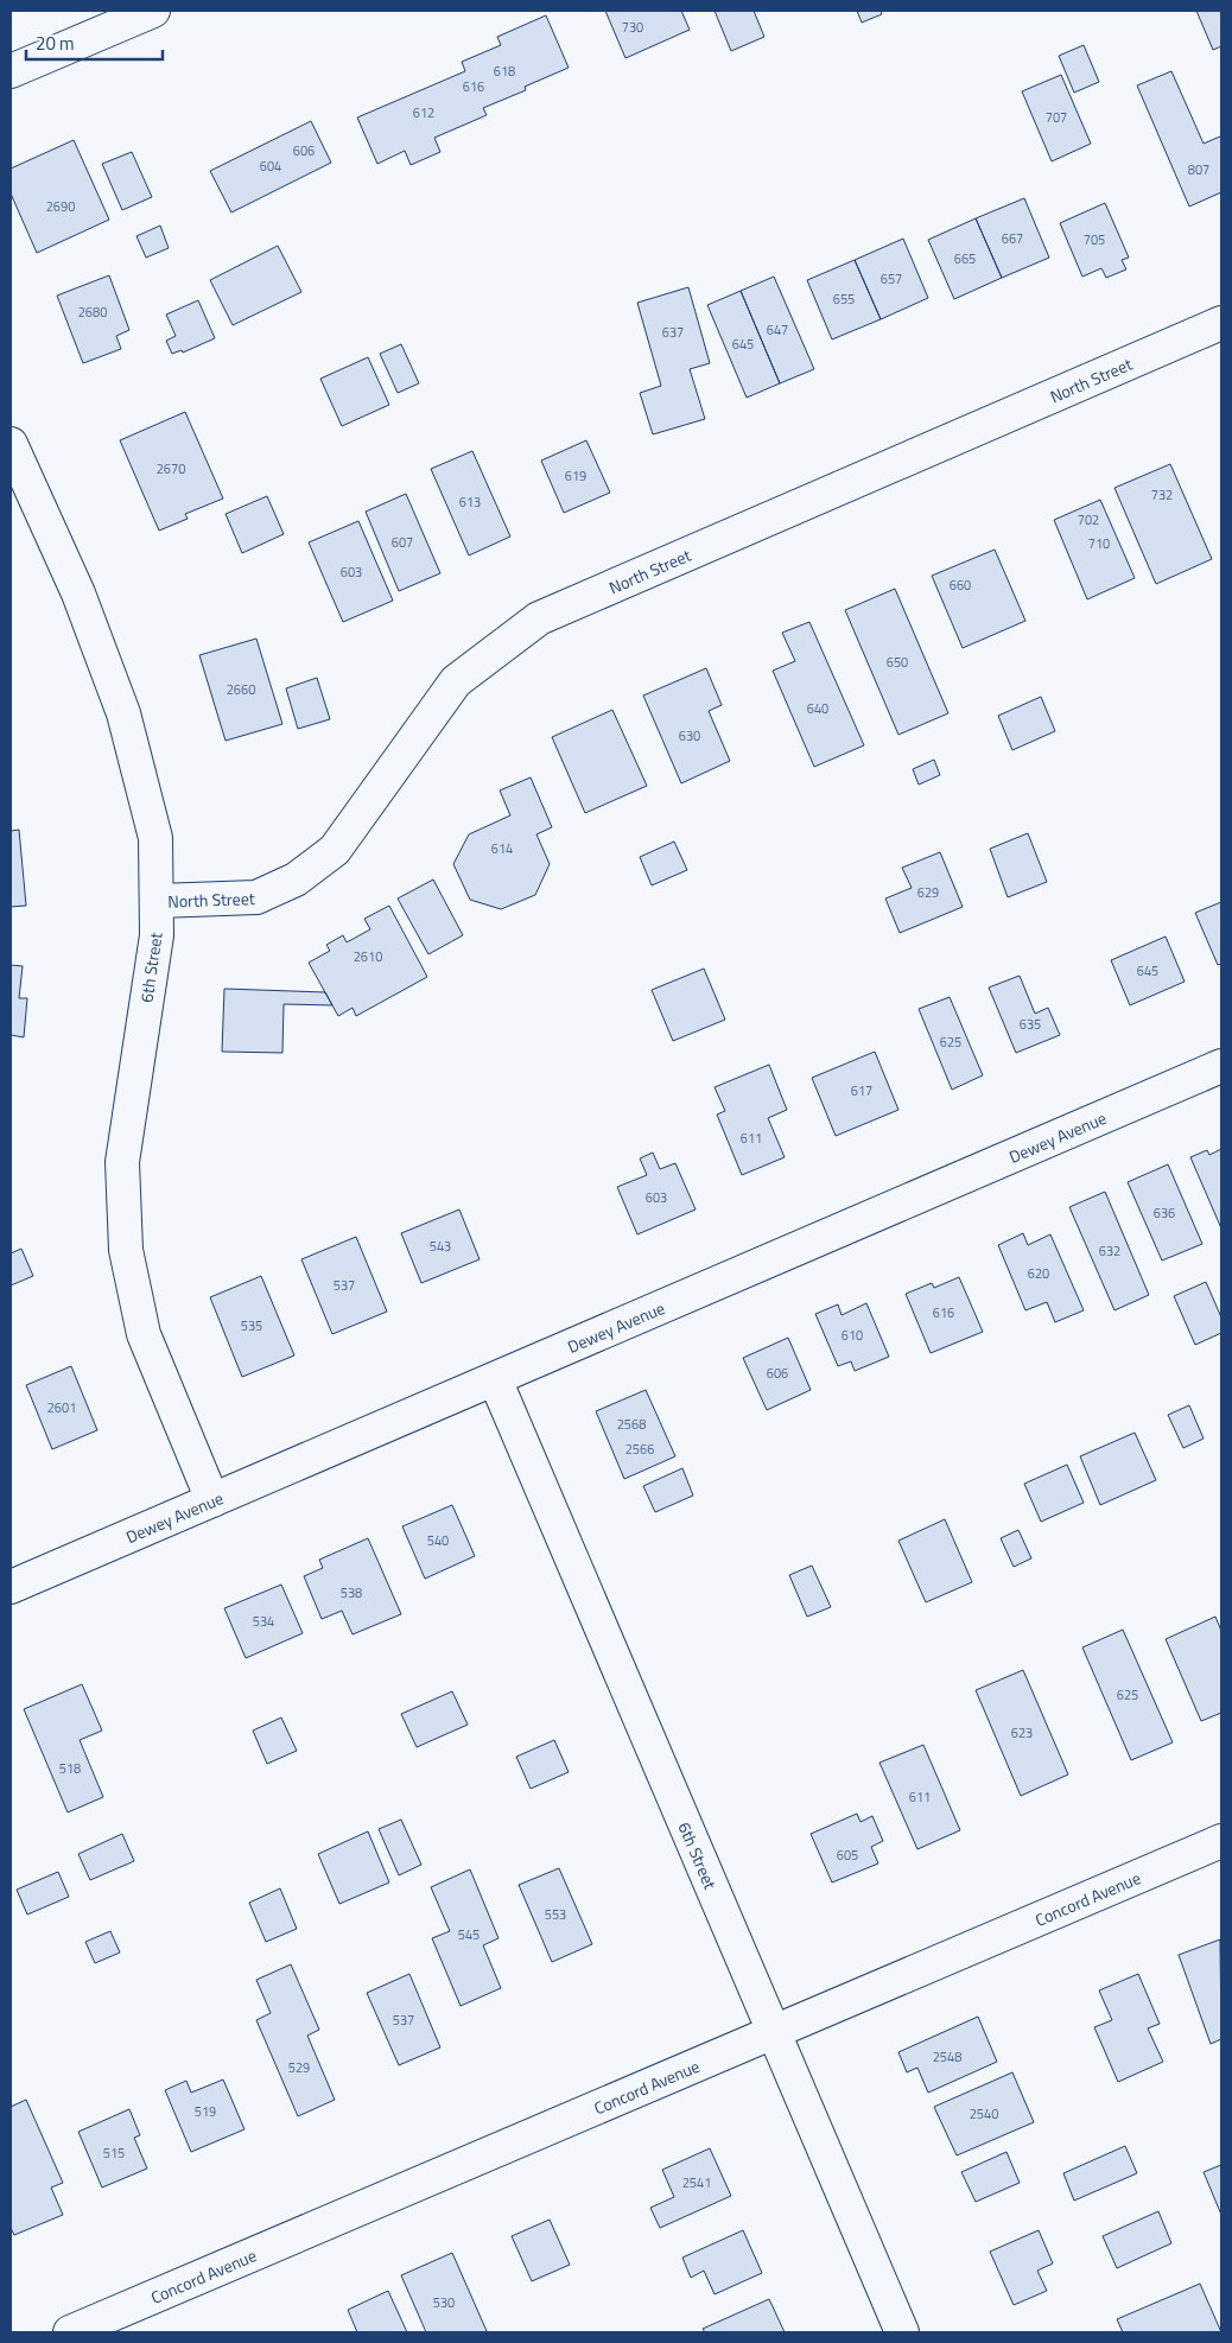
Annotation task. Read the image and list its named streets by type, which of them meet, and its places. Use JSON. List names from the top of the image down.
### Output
{
  "streets": {
    "street": [
      "North Street",
      "6th Street",
      "Dewey Avenue",
      "Concord Avenue"
    ]
  },
  "crossings": [
    ["North Street", "6th Street"],
    ["6th Street", "Dewey Avenue"],
    ["6th Street", "Concord Avenue"]
  ],
  "house_numbers": [
    "730",
    "618",
    "616",
    "612",
    "707",
    "606",
    "604",
    "807",
    "2690",
    "667",
    "705",
    "665",
    "657",
    "655",
    "2680",
    "647",
    "637",
    "645",
    "2670",
    "619",
    "732",
    "613",
    "702",
    "607",
    "710",
    "603",
    "660",
    "650",
    "2660",
    "640",
    "630",
    "614",
    "629",
    "2610",
    "645",
    "635",
    "625",
    "617",
    "611",
    "603",
    "636",
    "543",
    "632",
    "620",
    "537",
    "616",
    "535",
    "610",
    "606",
    "2601",
    "2568",
    "2566",
    "540",
    "538",
    "534",
    "625",
    "623",
    "518",
    "611",
    "605",
    "553",
    "545",
    "537",
    "2548",
    "529",
    "519",
    "2540",
    "515",
    "2541",
    "530"
  ],
  "scale_bar": "20 m"
}
